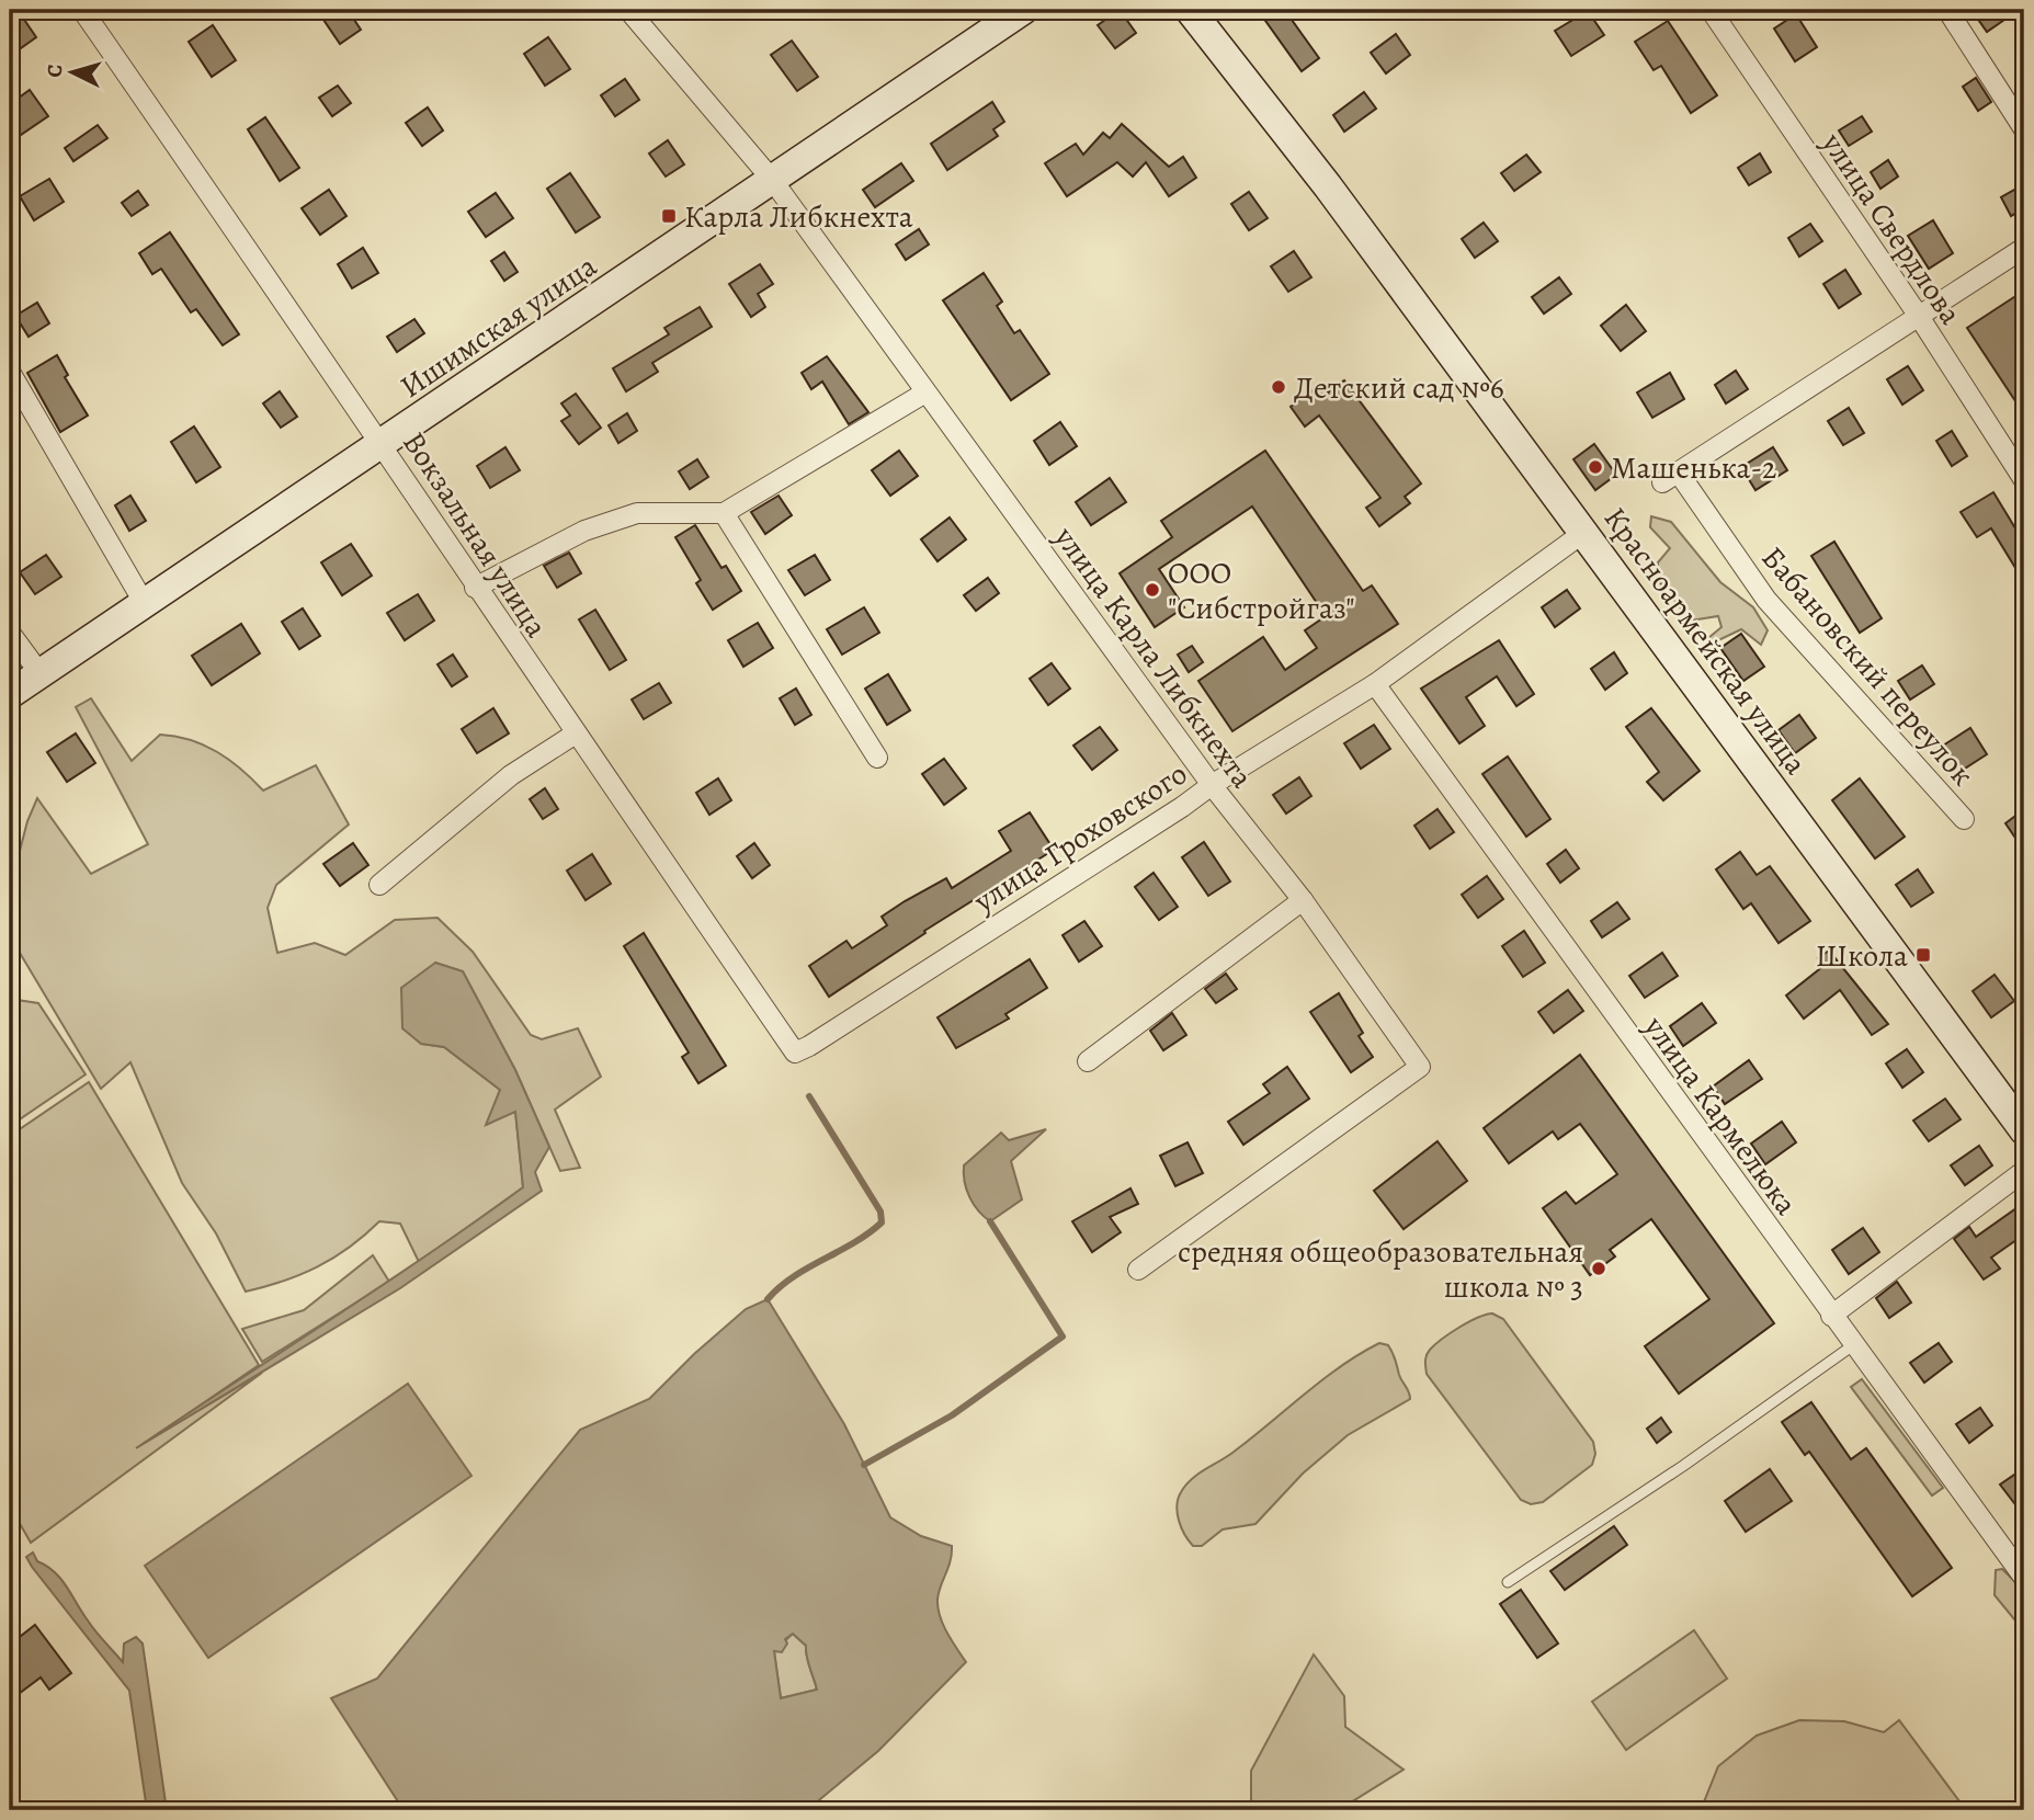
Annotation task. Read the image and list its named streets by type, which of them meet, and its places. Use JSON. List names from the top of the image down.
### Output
{
  "streets": {
    "main road": ["Ишимская улица", "Красноармейская улица"],
    "street": [
      "улица Свердлова",
      "Вокзальная улица",
      "улица Карла Либкнехта",
      "Бабановский переулок",
      "улица Гроховского",
      "улица Кармелюка"
    ]
  },
  "crossings": [
    ["улица Свердлова", "Бабановский переулок"],
    ["Ишимская улица", "Вокзальная улица"],
    ["Ишимская улица", "улица Карла Либкнехта"],
    ["Вокзальная улица", "улица Гроховского"],
    ["Красноармейская улица", "улица Гроховского"],
    ["улица Карла Либкнехта", "улица Гроховского"],
    ["улица Гроховского", "улица Кармелюка"]
  ],
  "places": {
    "transit": ["Карла Либкнехта", "Школа"],
    "other": [
      "Детский сад №6",
      "Машенька-2",
      "ООО \"Сибстройгаз\"",
      "средняя общеобразовательная школа № 3"
    ]
  },
  "north": "left"
}
